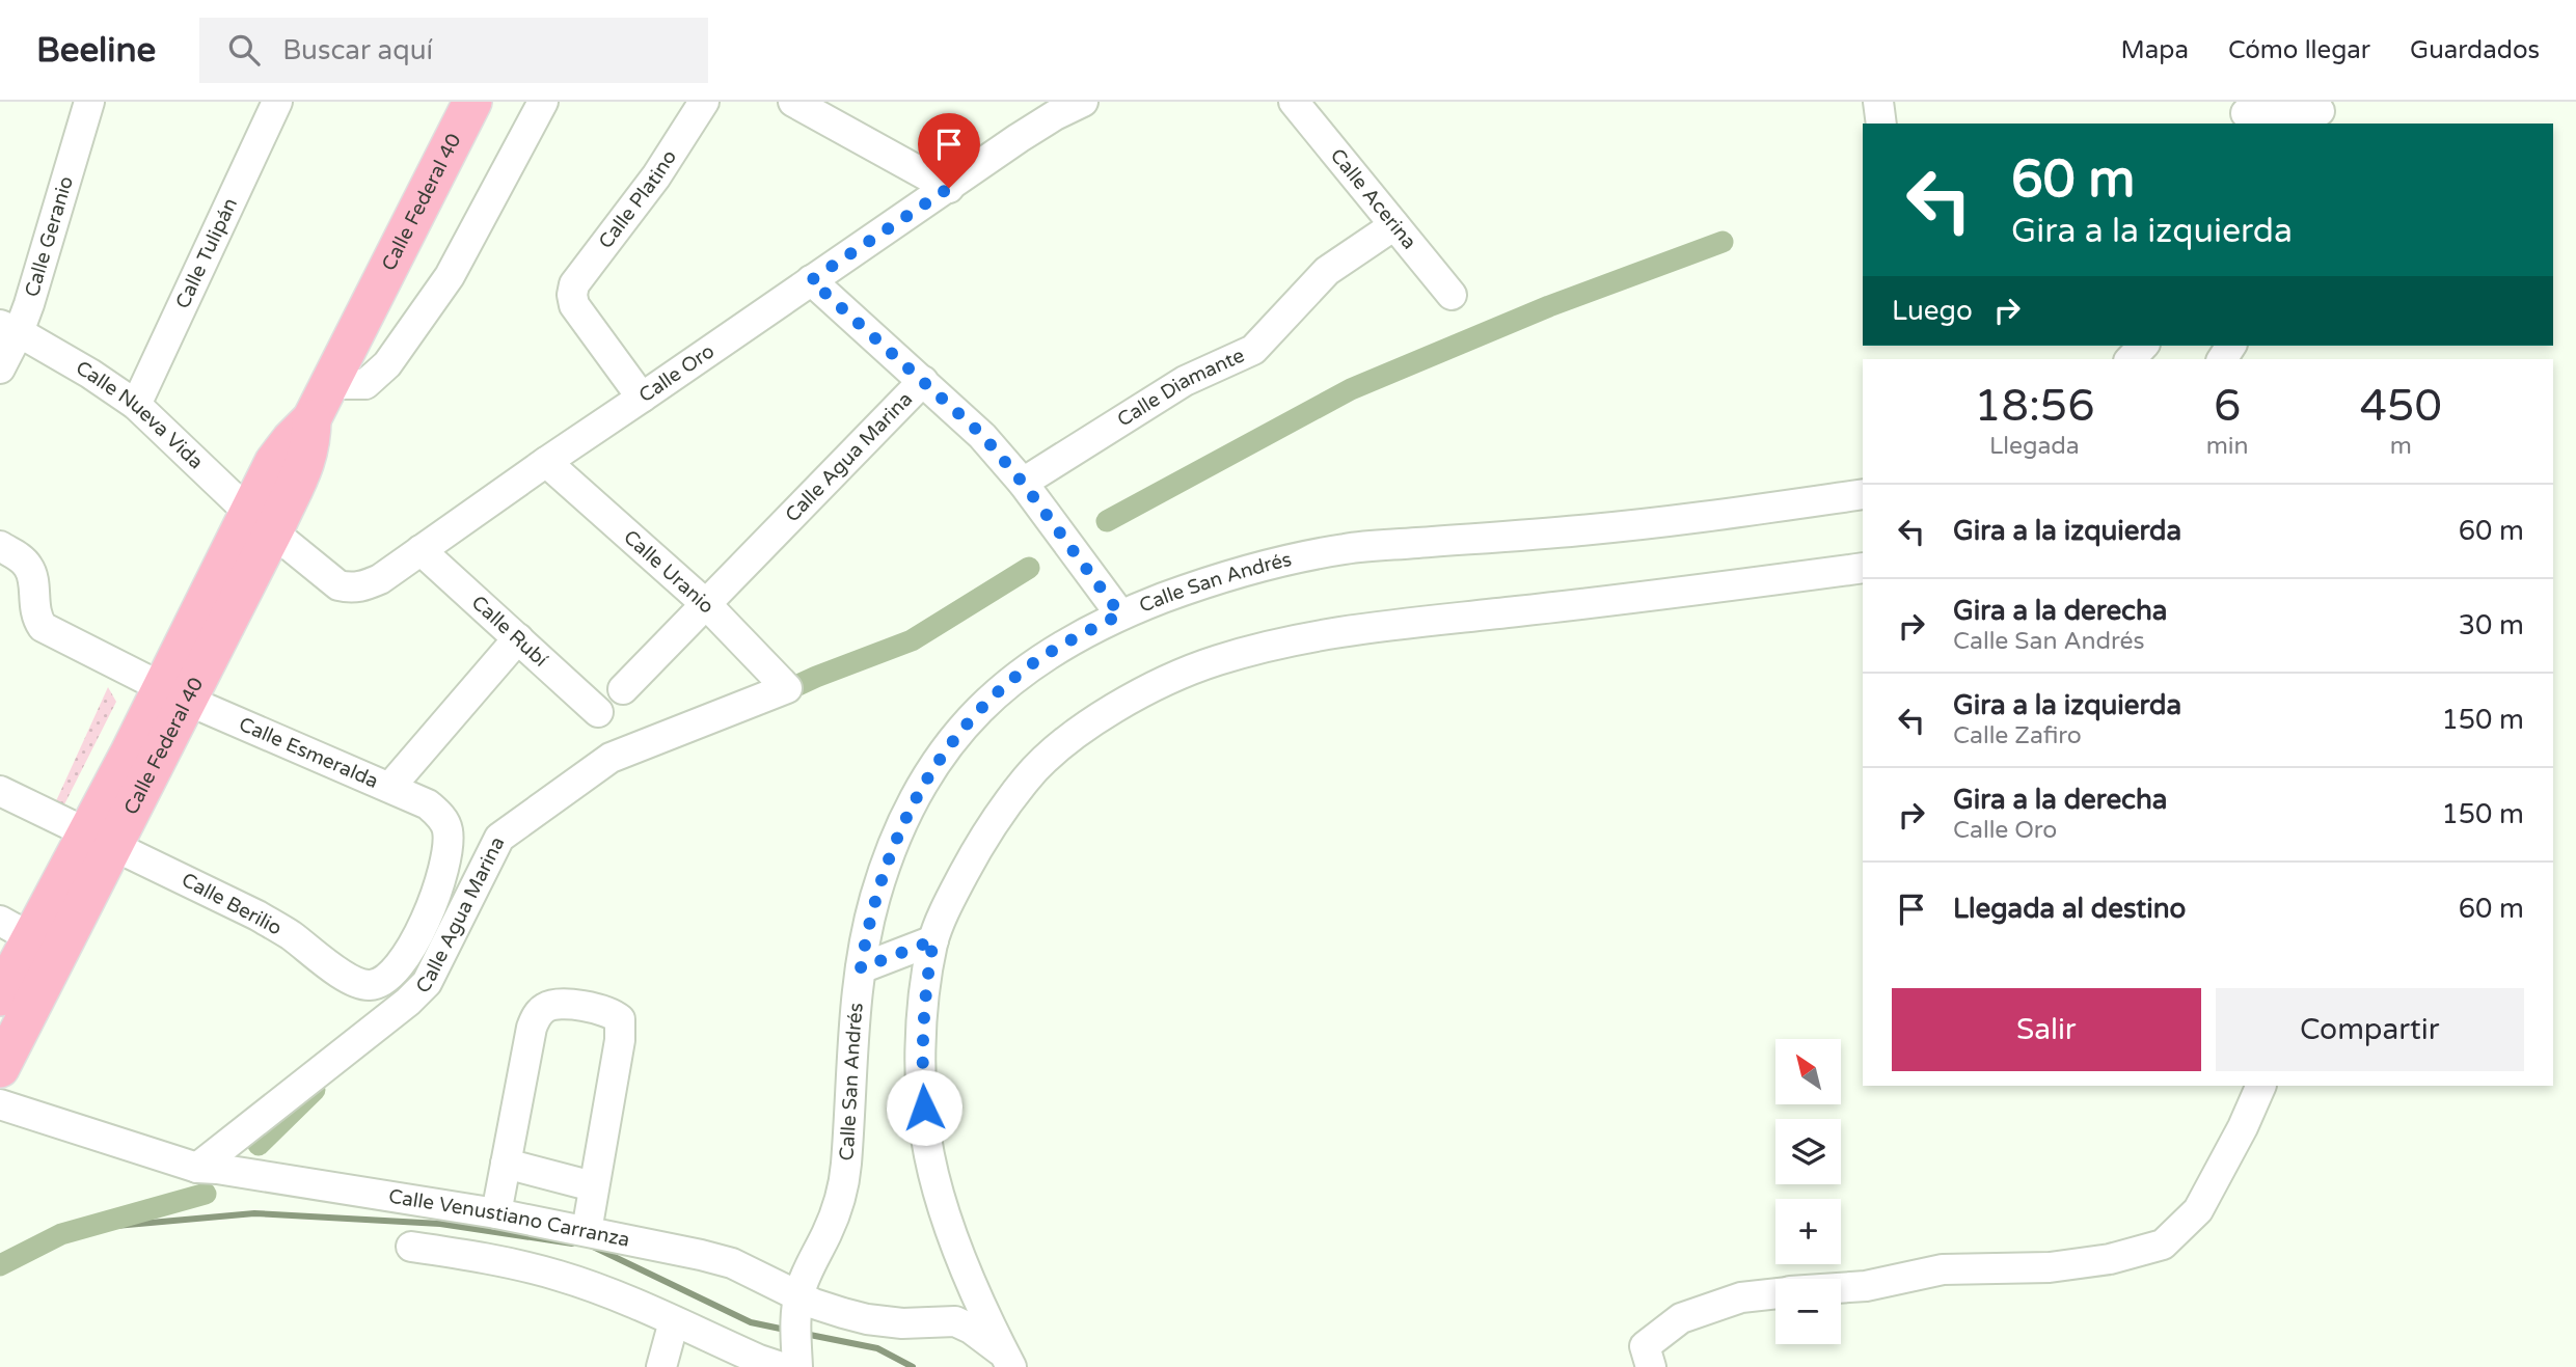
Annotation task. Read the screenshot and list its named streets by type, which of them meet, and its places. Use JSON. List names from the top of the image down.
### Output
{
  "streets": {
    "main road": ["Calle Federal 40"],
    "street": [
      "Calle Platino",
      "Calle Acerina",
      "Calle Geranio",
      "Calle Tulipán",
      "Calle Oro",
      "Calle Diamante",
      "Calle Nueva Vida",
      "Calle Agua Marina",
      "Calle Uranio",
      "Calle San Andrés",
      "Calle Rubí",
      "Calle Esmeralda",
      "Calle Berilio",
      "Calle Venustiano Carranza"
    ]
  },
  "crossings": [
    ["Calle Platino", "Calle Oro"],
    ["Calle Acerina", "Calle Diamante"],
    ["Calle Federal 40", "Calle Oro"],
    ["Calle Federal 40", "Calle Nueva Vida"],
    ["Calle Federal 40", "Calle Esmeralda"],
    ["Calle Federal 40", "Calle Berilio"],
    ["Calle Geranio", "Calle Nueva Vida"],
    ["Calle Tulipán", "Calle Nueva Vida"],
    ["Calle Oro", "Calle Nueva Vida"],
    ["Calle Oro", "Calle Uranio"],
    ["Calle Oro", "Calle Rubí"],
    ["Calle Agua Marina", "Calle Uranio"],
    ["Calle Agua Marina", "Calle Venustiano Carranza"],
    ["Calle San Andrés", "Calle Venustiano Carranza"],
    ["Calle Esmeralda", "Calle Berilio"]
  ],
  "north": "top left",
  "page": {
    "header": "Beeline",
    "search": "Buscar aquí",
    "nav": ["Mapa", "Cómo llegar", "Guardados"],
    "turn": ["60 m", "Gira a la izquierda"],
    "then": "Luego",
    "eta": [
      "18:56",
      "Llegada",
      "6",
      "min",
      "450",
      "m"
    ],
    "list": [
      {
        "name": "Gira a la izquierda",
        "value": "60 m"
      },
      {
        "name": "Gira a la derecha",
        "note": "Calle San Andrés",
        "value": "30 m"
      },
      {
        "name": "Gira a la izquierda",
        "note": "Calle Zafiro",
        "value": "150 m"
      },
      {
        "name": "Gira a la derecha",
        "note": "Calle Oro",
        "value": "150 m"
      },
      {
        "name": "Llegada al destino",
        "value": "60 m"
      }
    ],
    "buttons": ["Salir", "Compartir"],
    "map_buttons": ["+", "−"]
  }
}
